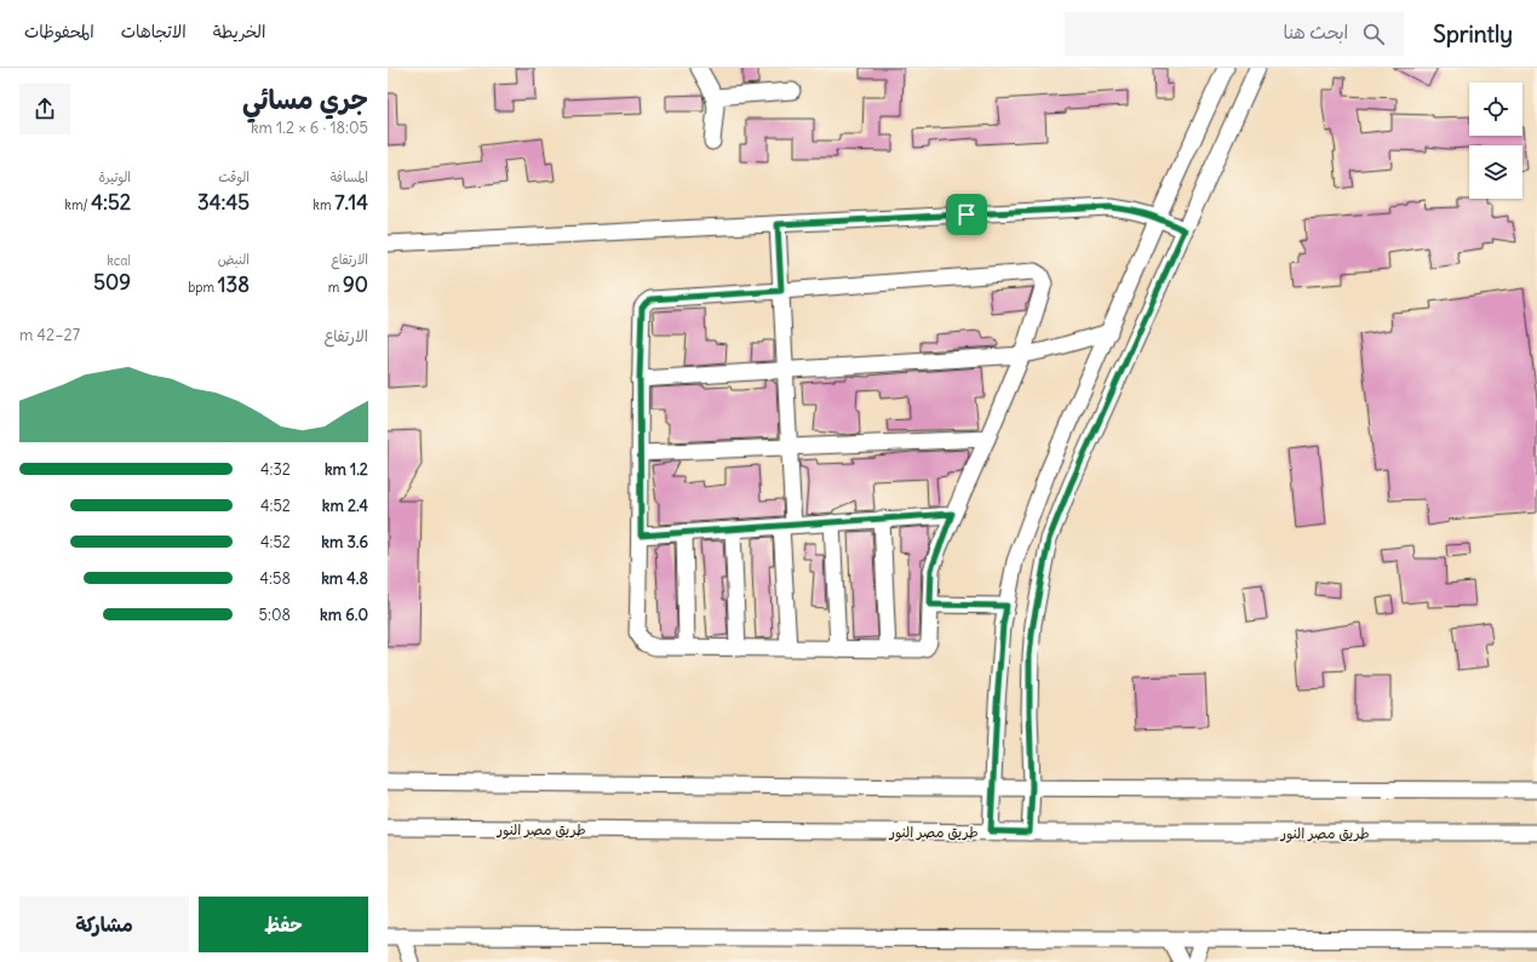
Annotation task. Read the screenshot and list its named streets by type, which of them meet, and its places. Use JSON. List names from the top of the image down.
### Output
{
  "streets": {
    "street": ["طريق مصر النور"]
  },
  "page": {
    "header": "Sprintly",
    "search": "ابحث هنا",
    "nav": ["الخريطة", "الاتجاهات", "المحفوظات"],
    "heading": ["جري مسائي", "18:05 · 6 × 1.2 km"],
    "stats": [
      ["المسافة", "7.14 km"],
      ["الوقت", "34:45"],
      ["الوتيرة", "4:52 /km"],
      ["الارتفاع", "90 m"],
      ["النبض", "138 bpm"],
      ["kcal", "509"]
    ],
    "chart": ["الارتفاع", "27–42 m"],
    "list": [
      {
        "name": "1.2 km",
        "note": "4:32"
      },
      {
        "name": "2.4 km",
        "note": "4:52"
      },
      {
        "name": "3.6 km",
        "note": "4:52"
      },
      {
        "name": "4.8 km",
        "note": "4:58"
      },
      {
        "name": "6.0 km",
        "note": "5:08"
      }
    ],
    "buttons": ["حفظ", "مشاركة"]
  }
}
